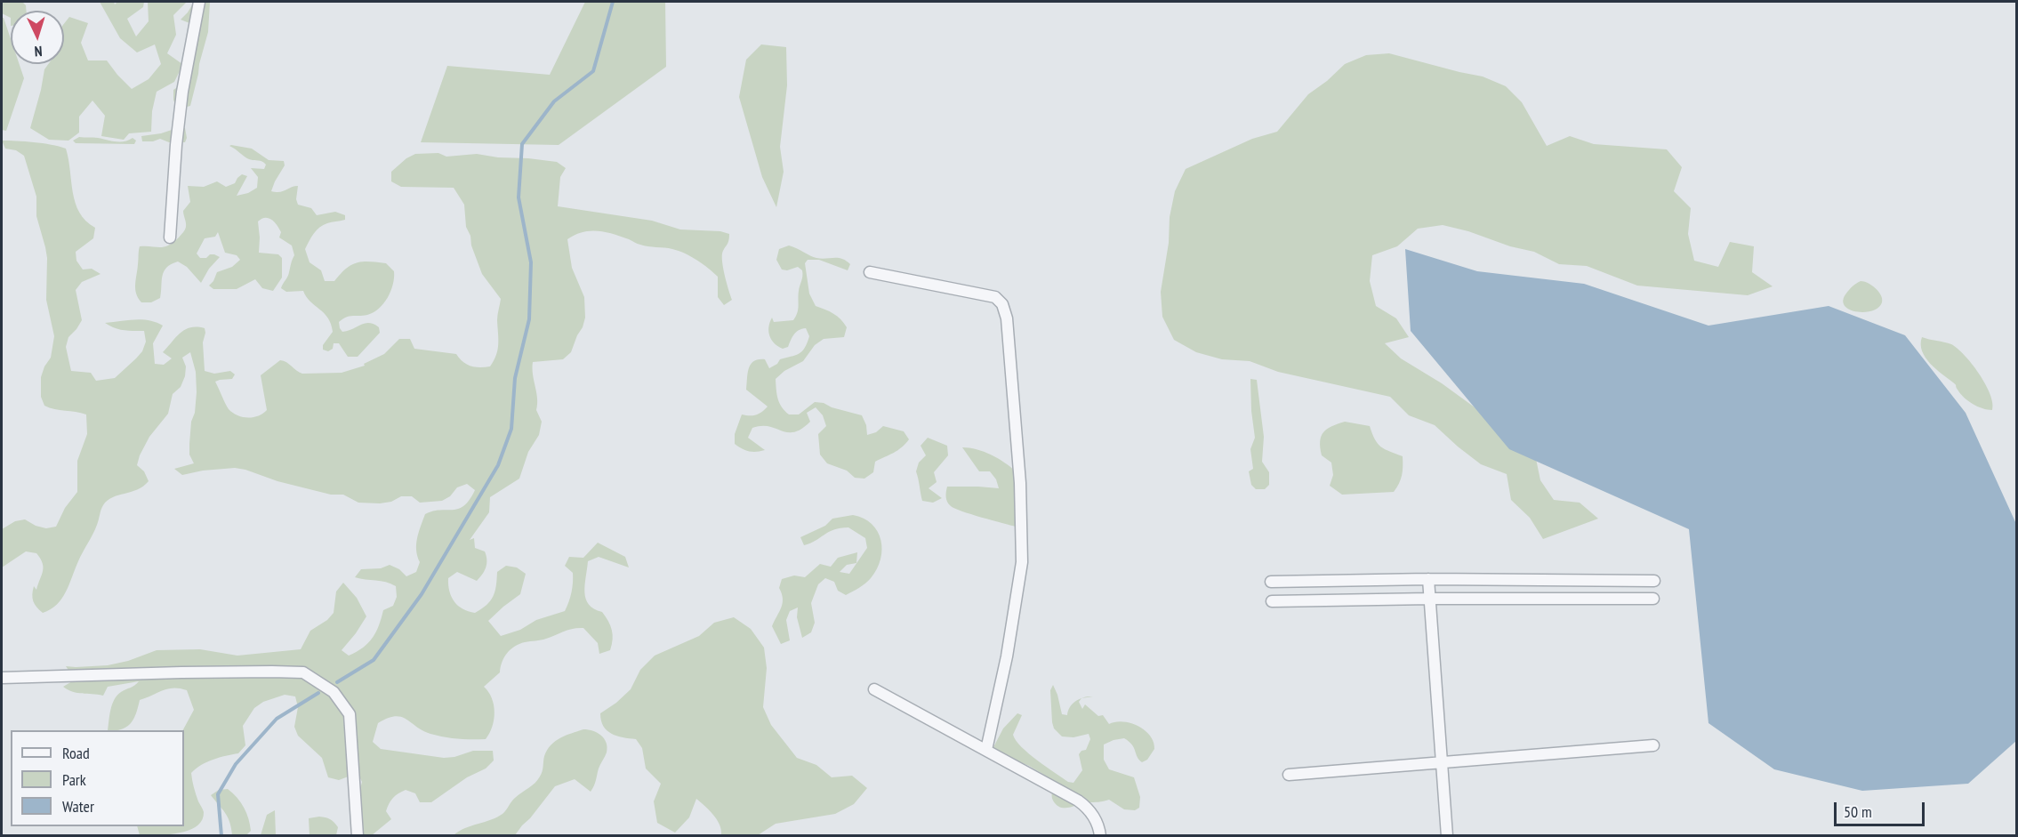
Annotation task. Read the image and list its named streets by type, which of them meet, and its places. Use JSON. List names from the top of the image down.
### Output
{
  "legend": ["Road", "Park", "Water"],
  "scale_bar": "50 m",
  "north": "bottom"
}
